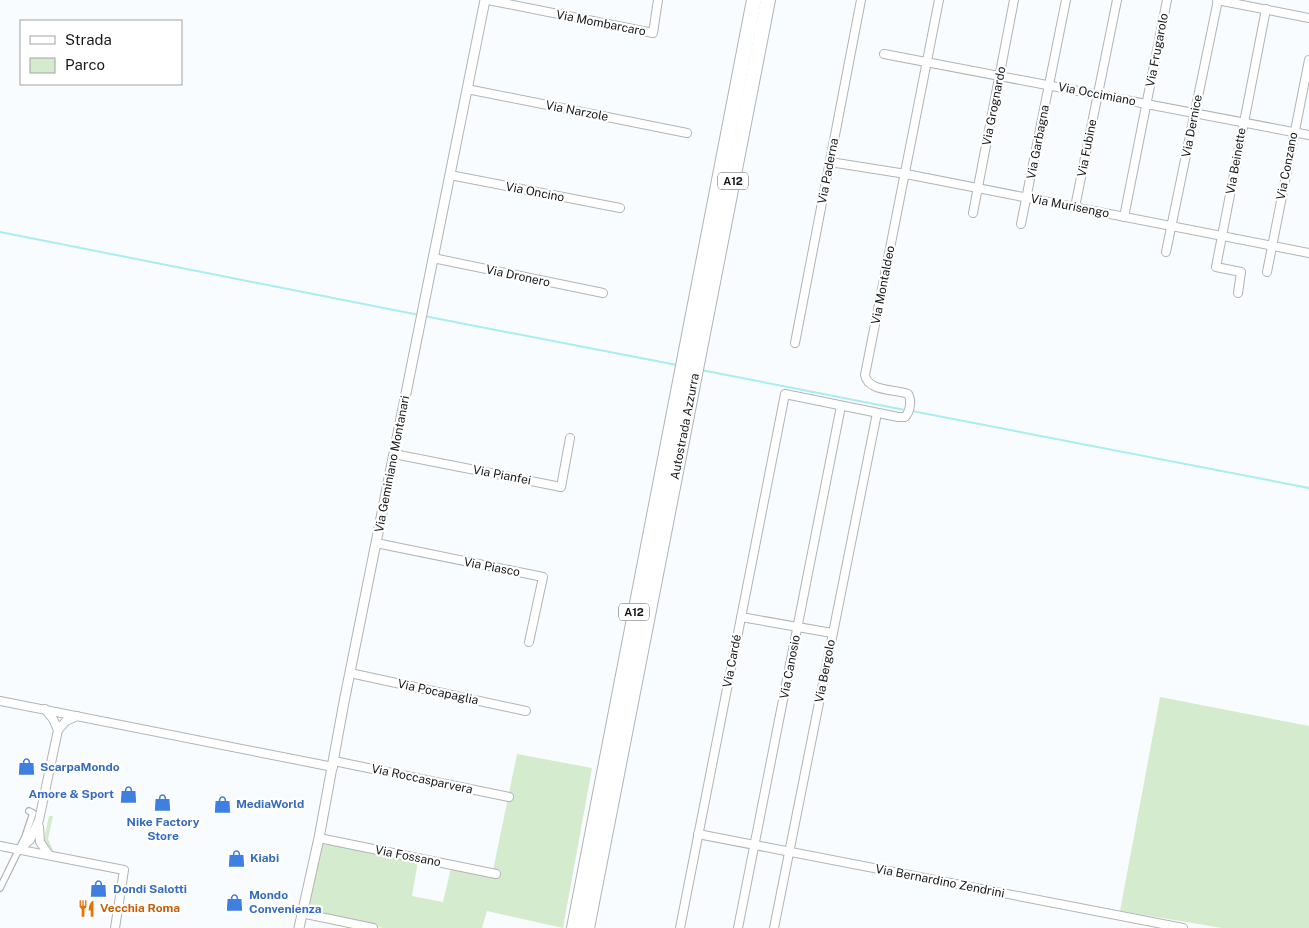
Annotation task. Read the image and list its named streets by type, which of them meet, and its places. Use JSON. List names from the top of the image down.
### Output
{
  "streets": {
    "highway": ["A12", "Autostrada Azzurra"],
    "street": [
      "Via Mombarcaro",
      "Via Frugarolo",
      "Via Occimiano",
      "Via Grognardo",
      "Via Narzole",
      "Via Dernice",
      "Via Garbagna",
      "Via Fubine",
      "Via Beinette",
      "Via Conzano",
      "Via Paderna",
      "Via Oncino",
      "Via Murisengo",
      "Via Dronero",
      "Via Montaldeo",
      "Via Geminiano Montanari",
      "Via Pianfei",
      "Via Piasco",
      "Via Cardé",
      "Via Canosio",
      "Via Bergolo",
      "Via Pocapaglia",
      "Via Roccasparvera",
      "Via Fossano",
      "Via Bernardino Zendrini"
    ]
  },
  "crossings": [
    ["Via Mombarcaro", "Via Geminiano Montanari"],
    ["Via Frugarolo", "Via Occimiano"],
    ["Via Frugarolo", "Via Murisengo"],
    ["Via Occimiano", "Via Grognardo"],
    ["Via Occimiano", "Via Dernice"],
    ["Via Occimiano", "Via Garbagna"],
    ["Via Occimiano", "Via Fubine"],
    ["Via Occimiano", "Via Beinette"],
    ["Via Occimiano", "Via Conzano"],
    ["Via Occimiano", "Via Montaldeo"],
    ["Via Grognardo", "Via Murisengo"],
    ["Via Narzole", "Via Geminiano Montanari"],
    ["Via Dernice", "Via Murisengo"],
    ["Via Garbagna", "Via Murisengo"],
    ["Via Fubine", "Via Murisengo"],
    ["Via Beinette", "Via Murisengo"],
    ["Via Conzano", "Via Murisengo"],
    ["Via Paderna", "Via Murisengo"],
    ["Via Oncino", "Via Geminiano Montanari"],
    ["Via Murisengo", "Via Montaldeo"],
    ["Via Dronero", "Via Geminiano Montanari"],
    ["Via Montaldeo", "Via Cardé"],
    ["Via Montaldeo", "Via Canosio"],
    ["Via Montaldeo", "Via Bergolo"],
    ["Via Geminiano Montanari", "Via Pianfei"],
    ["Via Geminiano Montanari", "Via Piasco"],
    ["Via Geminiano Montanari", "Via Pocapaglia"],
    ["Via Geminiano Montanari", "Via Roccasparvera"],
    ["Via Geminiano Montanari", "Via Fossano"],
    ["Via Cardé", "Via Bernardino Zendrini"],
    ["Via Canosio", "Via Bernardino Zendrini"],
    ["Via Bergolo", "Via Bernardino Zendrini"]
  ],
  "places": {
    "shop": [
      "ScarpaMondo",
      "Amore & Sport",
      "Nike Factory Store",
      "MediaWorld",
      "Kiabi",
      "Dondi Salotti",
      "Mondo Convenienza"
    ],
    "restaurant": ["Vecchia Roma"]
  },
  "legend": ["Strada", "Parco"]
}
